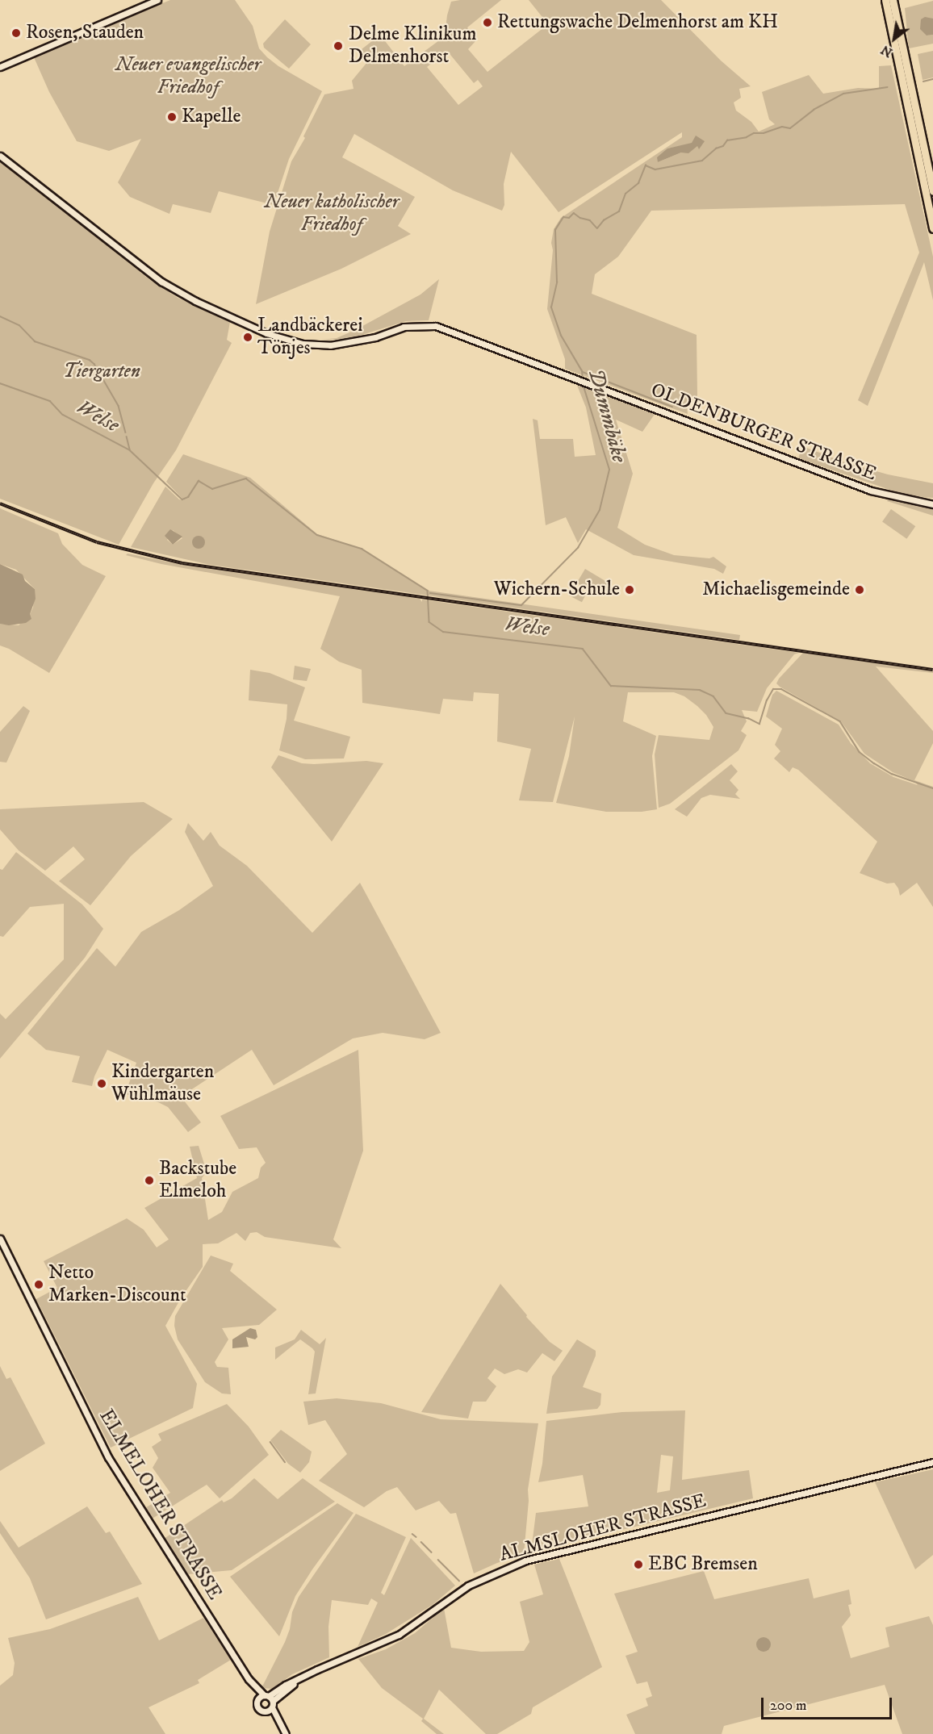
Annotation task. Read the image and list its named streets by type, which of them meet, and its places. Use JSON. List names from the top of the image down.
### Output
{
  "streets": {
    "street": ["OLDENBURGER STRASSE", "ELMELOHER STRASSE", "ALMSLOHER STRASSE"]
  },
  "crossings": [
    ["ELMELOHER STRASSE", "ALMSLOHER STRASSE"]
  ],
  "water": ["Dummbäke", "Welse"],
  "parks": ["Neuer evangelischer Friedhof", "Neuer katholischer Friedhof", "Tiergarten"],
  "places": [
    "Rettungswache Delmenhorst am KH",
    "Rosen, Stauden",
    "Delme Klinikum Delmenhorst",
    "Kapelle",
    "Landbäckerei Tönjes",
    "Wichern-Schule",
    "Michaelisgemeinde",
    "Kindergarten Wühlmäuse",
    "Backstube Elmeloh",
    "Netto Marken-Discount",
    "EBC Bremsen"
  ],
  "scale_bar": "200 m",
  "north": "bottom left"
}
